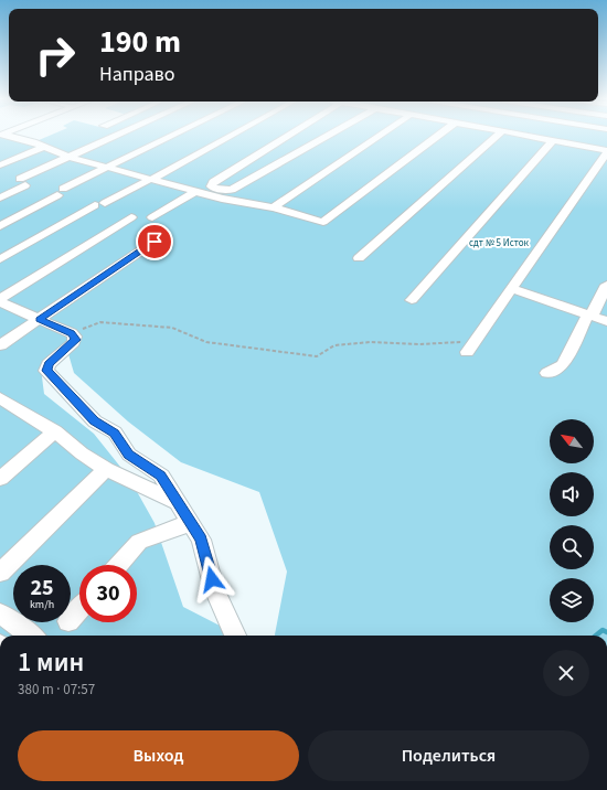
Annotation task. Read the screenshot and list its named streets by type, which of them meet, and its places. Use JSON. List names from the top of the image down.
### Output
{
  "parks": ["сдт № 5 Исток"],
  "north": "top left",
  "page": {
    "turn": ["190 m", "Направо"],
    "speed": "25 km/h",
    "limit": "30",
    "heading": ["1 мин", "380 m · 07:57"],
    "buttons": ["Выход", "Поделиться"]
  }
}
